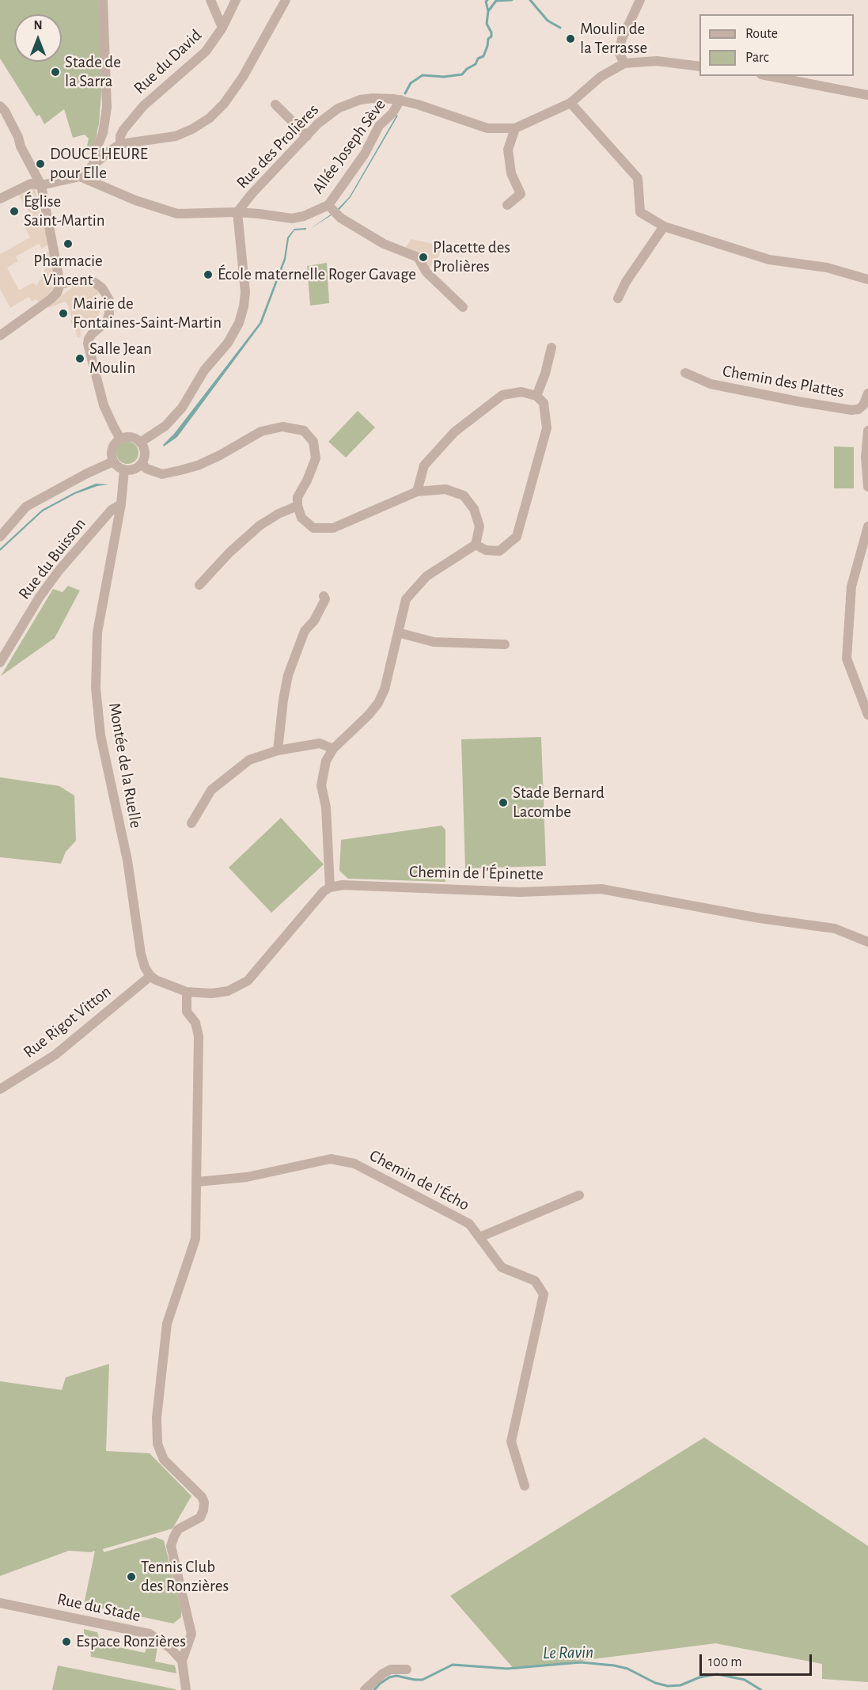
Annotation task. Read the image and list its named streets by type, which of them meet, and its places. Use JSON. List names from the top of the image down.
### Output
{
  "streets": {
    "street": [
      "Rue du David",
      "Rue des Prolières",
      "Allée Joseph Sève",
      "Chemin des Plattes",
      "Rue du Buisson",
      "Montée de la Ruelle",
      "Chemin de l'Épinette",
      "Rue Rigot Vitton",
      "Chemin de l'Écho",
      "Rue du Stade"
    ]
  },
  "crossings": [
    ["Rue des Prolières", "Allée Joseph Sève"],
    ["Rue du Buisson", "Montée de la Ruelle"],
    ["Montée de la Ruelle", "Rue Rigot Vitton"]
  ],
  "water": ["Le Ravin"],
  "places": [
    "Moulin de la Terrasse",
    "Stade de la Sarra",
    "DOUCE HEURE pour Elle",
    "Église Saint-Martin",
    "Pharmacie Vincent",
    "Placette des Prolières",
    "École maternelle Roger Gavage",
    "Mairie de Fontaines-Saint-Martin",
    "Salle Jean Moulin",
    "Stade Bernard Lacombe",
    "Tennis Club des Ronzières",
    "Espace Ronzières"
  ],
  "legend": ["Route", "Parc"],
  "scale_bar": "100 m",
  "north": "top"
}
